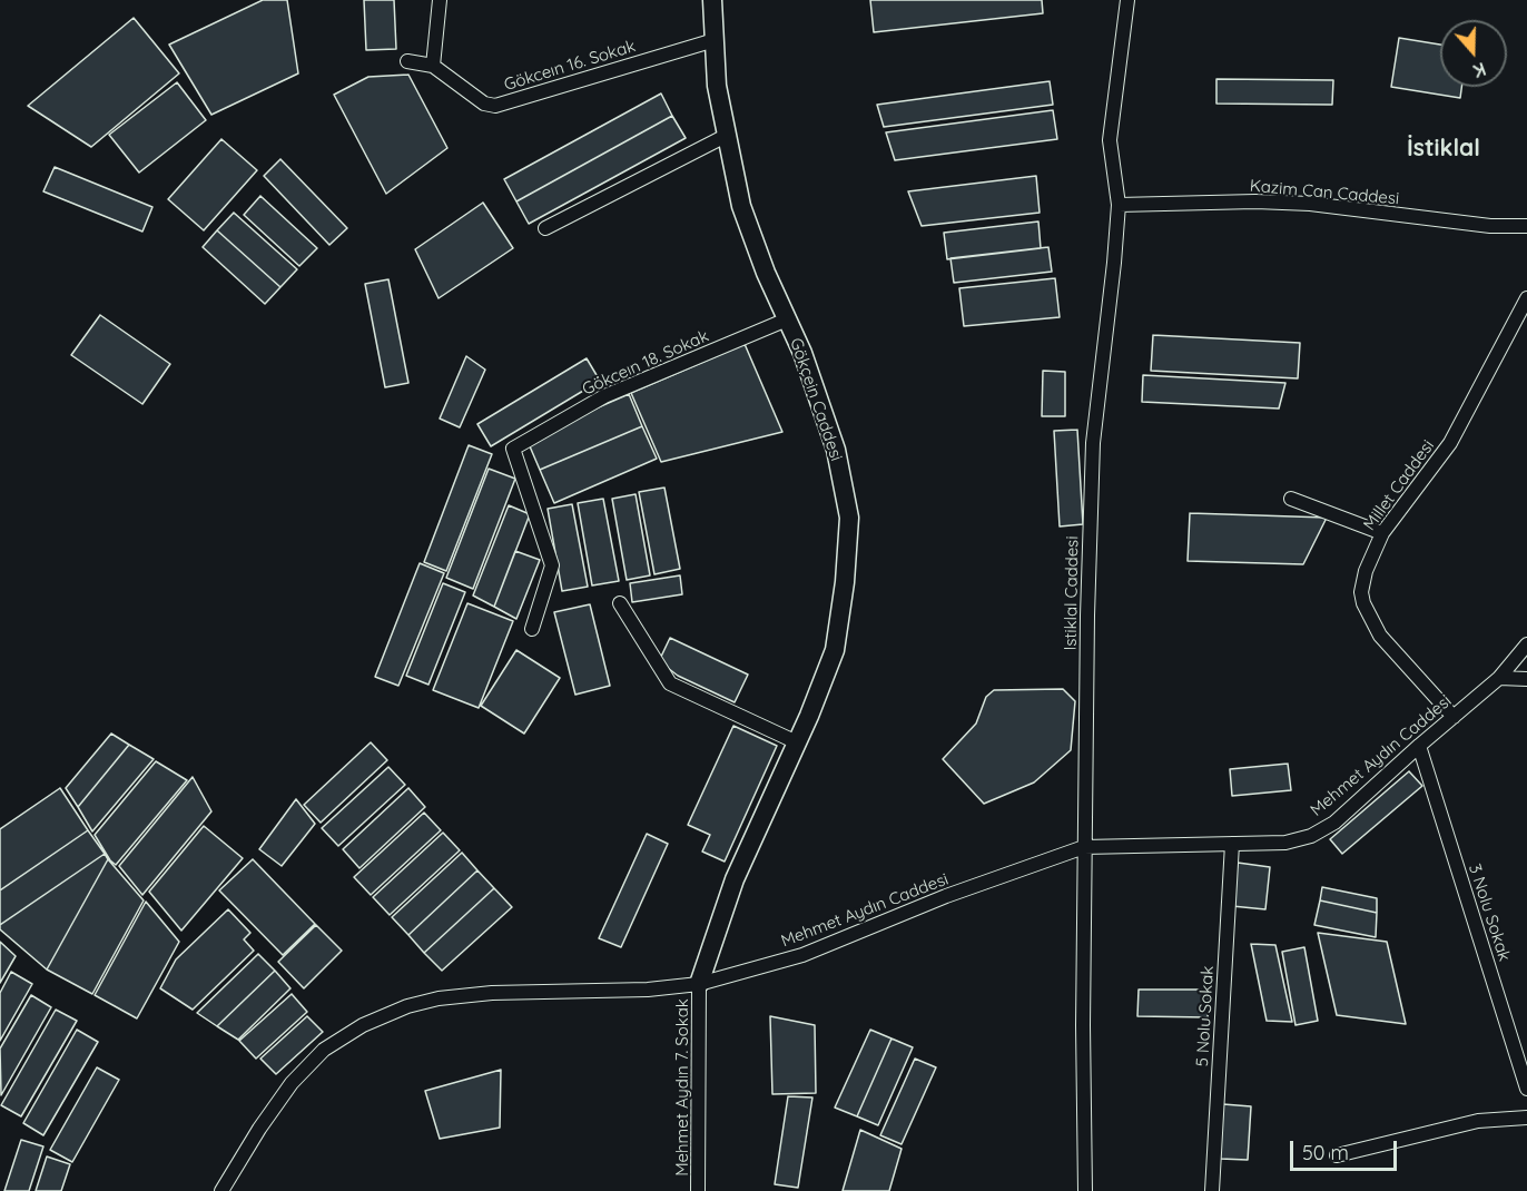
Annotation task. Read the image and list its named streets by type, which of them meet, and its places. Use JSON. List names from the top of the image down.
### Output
{
  "streets": {
    "street": [
      "Gökceın 16. Sokak",
      "Kazim Can Caddesi",
      "Gökceın 18. Sokak",
      "Gökçein Caddesi",
      "Millet Caddesi",
      "Istiklal Caddesi",
      "Mehmet Aydın Caddesi",
      "3 Nolu Sokak",
      "5 Nolu Sokak",
      "Mehmet Aydın 7. Sokak"
    ]
  },
  "crossings": [
    ["Gökceın 16. Sokak", "Gökçein Caddesi"],
    ["Kazim Can Caddesi", "Istiklal Caddesi"],
    ["Gökceın 18. Sokak", "Gökçein Caddesi"],
    ["Gökçein Caddesi", "Mehmet Aydın Caddesi"],
    ["Gökçein Caddesi", "Mehmet Aydın 7. Sokak"],
    ["Millet Caddesi", "Mehmet Aydın Caddesi"],
    ["Istiklal Caddesi", "Mehmet Aydın Caddesi"],
    ["Mehmet Aydın Caddesi", "3 Nolu Sokak"],
    ["Mehmet Aydın Caddesi", "5 Nolu Sokak"],
    ["Mehmet Aydın Caddesi", "Mehmet Aydın 7. Sokak"]
  ],
  "districts": ["İstiklal"],
  "scale_bar": "50 m",
  "north": "bottom"
}
